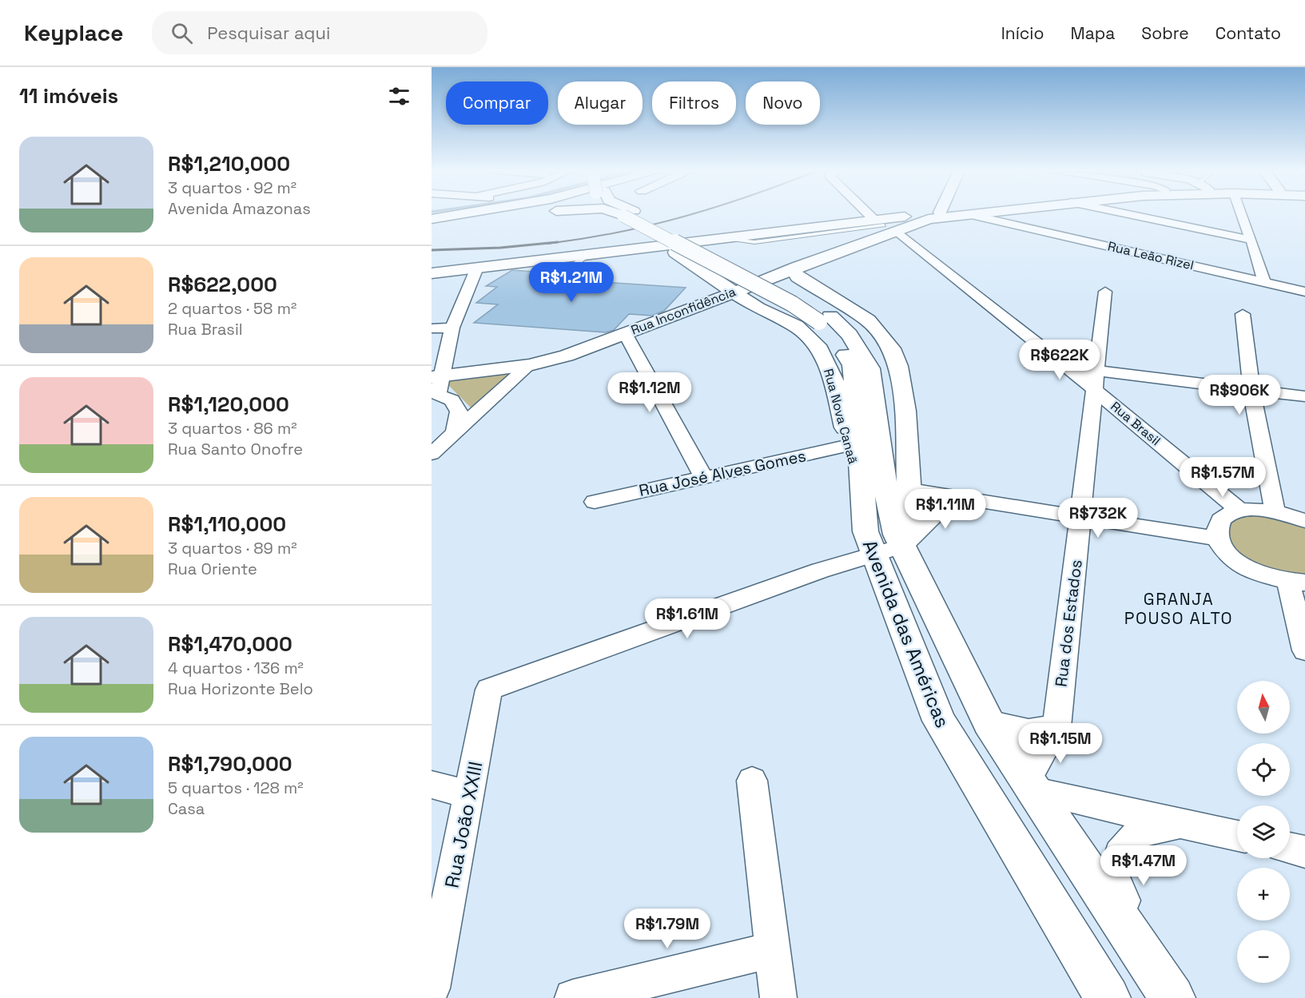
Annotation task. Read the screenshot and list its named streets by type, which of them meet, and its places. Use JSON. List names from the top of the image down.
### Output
{
  "streets": {
    "main road": ["Rua Inconfidência", "Rua Nova Canaã", "Avenida das Américas"],
    "street": [
      "Rua Leão Rizel",
      "Rua Brasil",
      "Rua José Alves Gomes",
      "Rua dos Estados",
      "Rua João XXIII"
    ]
  },
  "crossings": [
    ["Rua Inconfidência", "Rua Nova Canaã"],
    ["Rua Inconfidência", "Rua Brasil"],
    ["Rua Inconfidência", "Avenida das Américas"],
    ["Rua Nova Canaã", "Rua José Alves Gomes"],
    ["Rua Nova Canaã", "Avenida das Américas"],
    ["Rua Brasil", "Rua dos Estados"],
    ["Rua dos Estados", "Avenida das Américas"],
    ["Avenida das Américas", "Rua João XXIII"]
  ],
  "districts": ["GRANJA POUSO ALTO"],
  "north": "top",
  "page": {
    "header": "Keyplace",
    "search": "Pesquisar aqui",
    "nav": [
      "Início",
      "Mapa",
      "Sobre",
      "Contato"
    ],
    "heading": "11 imóveis",
    "chip": [
      "Comprar",
      "Alugar",
      "Filtros",
      "Novo"
    ],
    "list": [
      {
        "name": "R$1,210,000",
        "note": "3 quartos · 92 m² · Avenida Amazonas"
      },
      {
        "name": "R$622,000",
        "note": "2 quartos · 58 m² · Rua Brasil"
      },
      {
        "name": "R$1,120,000",
        "note": "3 quartos · 86 m² · Rua Santo Onofre"
      },
      {
        "name": "R$1,110,000",
        "note": "3 quartos · 89 m² · Rua Oriente"
      },
      {
        "name": "R$1,470,000",
        "note": "4 quartos · 136 m² · Rua Horizonte Belo"
      },
      {
        "name": "R$1,790,000",
        "note": "5 quartos · 128 m² · Casa"
      }
    ],
    "price": [
      "R$1.21M",
      "R$622K",
      "R$1.12M",
      "R$906K",
      "R$1.57M",
      "R$1.11M",
      "R$732K",
      "R$1.61M",
      "R$1.15M",
      "R$1.47M",
      "R$1.79M"
    ],
    "map_buttons": ["+", "−"]
  }
}
